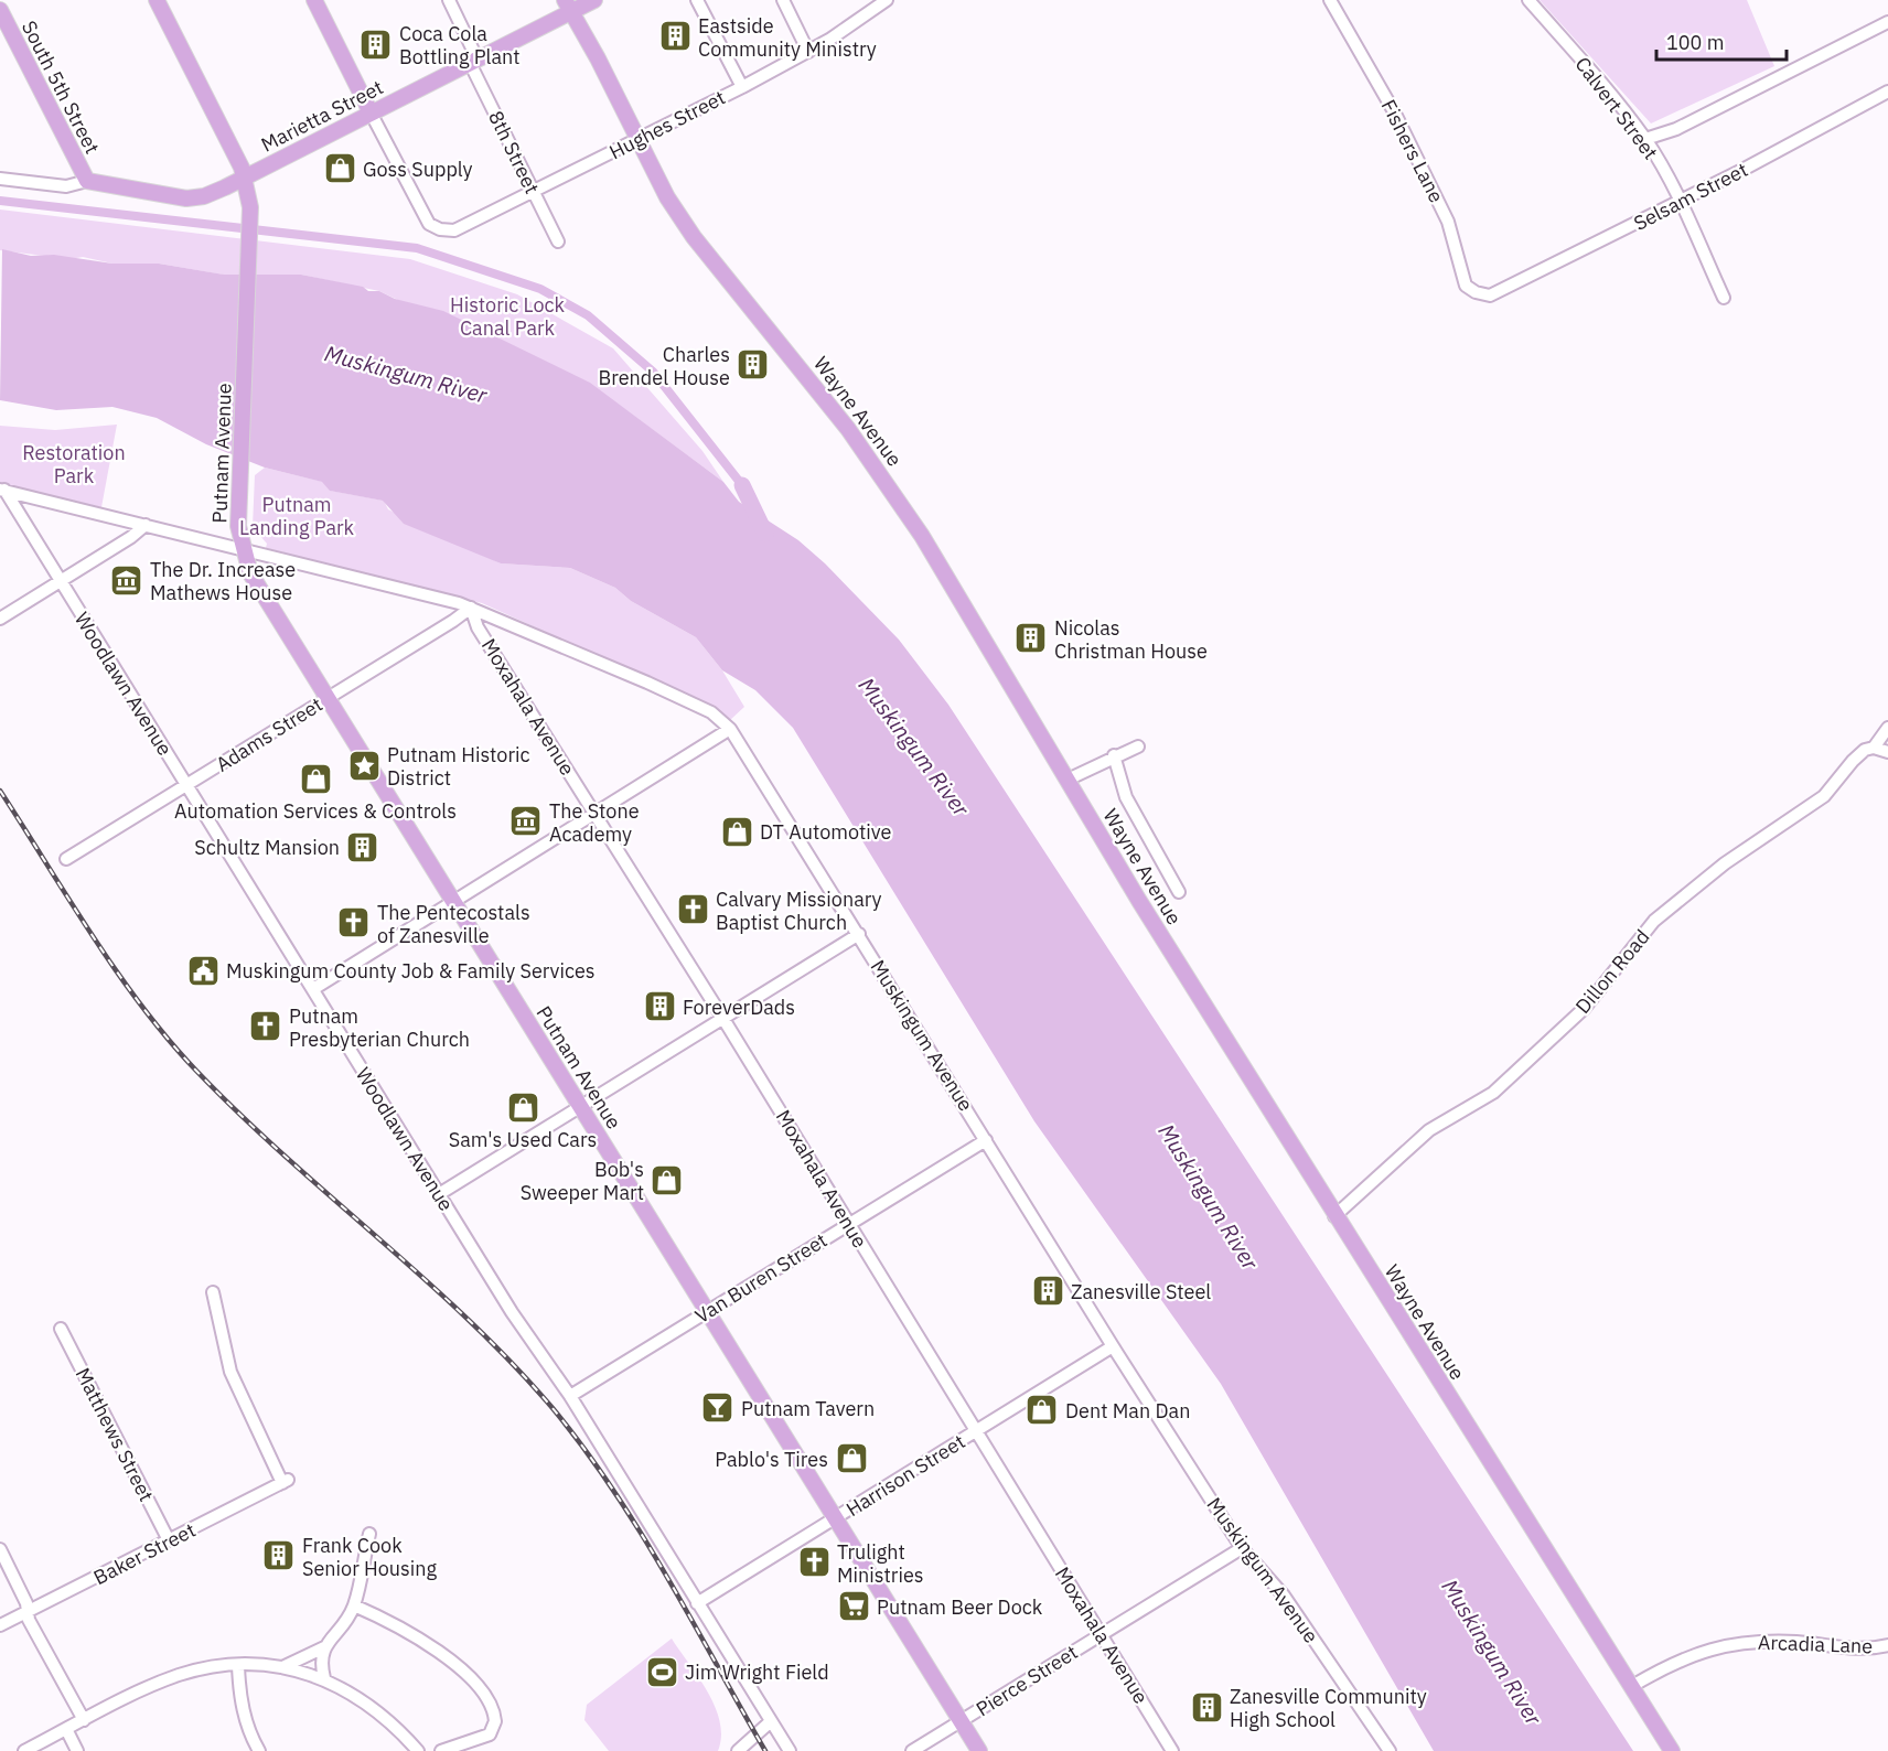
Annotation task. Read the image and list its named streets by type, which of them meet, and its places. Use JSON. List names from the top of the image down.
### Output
{
  "streets": {
    "main road": [
      "South 5th Street",
      "Marietta Street",
      "Wayne Avenue",
      "Putnam Avenue"
    ],
    "street": [
      "Calvert Street",
      "Hughes Street",
      "Fishers Lane",
      "8th Street",
      "Selsam Street",
      "Woodlawn Avenue",
      "Moxahala Avenue",
      "Adams Street",
      "Dillon Road",
      "Muskingum Avenue",
      "Van Buren Street",
      "Matthews Street",
      "Harrison Street",
      "Baker Street",
      "Arcadia Lane",
      "Pierce Street"
    ]
  },
  "crossings": [
    ["South 5th Street", "Marietta Street"],
    ["Calvert Street", "Selsam Street"],
    ["Marietta Street", "Hughes Street"],
    ["Marietta Street", "8th Street"],
    ["Marietta Street", "Wayne Avenue"],
    ["Marietta Street", "Putnam Avenue"],
    ["Hughes Street", "8th Street"],
    ["Hughes Street", "Wayne Avenue"],
    ["Fishers Lane", "Selsam Street"],
    ["Wayne Avenue", "Dillon Road"],
    ["Wayne Avenue", "Arcadia Lane"],
    ["Putnam Avenue", "Adams Street"],
    ["Putnam Avenue", "Muskingum Avenue"],
    ["Putnam Avenue", "Van Buren Street"],
    ["Putnam Avenue", "Harrison Street"],
    ["Putnam Avenue", "Pierce Street"],
    ["Woodlawn Avenue", "Adams Street"],
    ["Woodlawn Avenue", "Muskingum Avenue"],
    ["Woodlawn Avenue", "Van Buren Street"],
    ["Woodlawn Avenue", "Harrison Street"],
    ["Moxahala Avenue", "Adams Street"],
    ["Moxahala Avenue", "Muskingum Avenue"],
    ["Moxahala Avenue", "Van Buren Street"],
    ["Moxahala Avenue", "Harrison Street"],
    ["Moxahala Avenue", "Pierce Street"],
    ["Adams Street", "Muskingum Avenue"],
    ["Muskingum Avenue", "Van Buren Street"],
    ["Muskingum Avenue", "Harrison Street"],
    ["Muskingum Avenue", "Pierce Street"],
    ["Matthews Street", "Baker Street"]
  ],
  "water": ["Muskingum River"],
  "parks": ["Historic Lock Canal Park", "Restoration Park", "Putnam Landing Park"],
  "places": {
    "building": [
      "Eastside Community Ministry",
      "Coca Cola Bottling Plant",
      "Charles Brendel House",
      "Nicolas Christman House",
      "Schultz Mansion",
      "ForeverDads",
      "Zanesville Steel",
      "Frank Cook Senior Housing",
      "Zanesville Community High School"
    ],
    "shop": [
      "Goss Supply",
      "Automation Services & Controls",
      "DT Automotive",
      "Sam's Used Cars",
      "Bob's Sweeper Mart",
      "Dent Man Dan",
      "Pablo's Tires"
    ],
    "museum": ["The Dr. Increase Mathews House", "The Stone Academy"],
    "place": ["Putnam Historic District"],
    "church": [
      "Calvary Missionary Baptist Church",
      "The Pentecostals of Zanesville",
      "Putnam Presbyterian Church",
      "Trulight Ministries"
    ],
    "public building": ["Muskingum County Job & Family Services"],
    "bar": ["Putnam Tavern"],
    "supermarket": ["Putnam Beer Dock"],
    "sports": ["Jim Wright Field"]
  },
  "scale_bar": "100 m"
}
